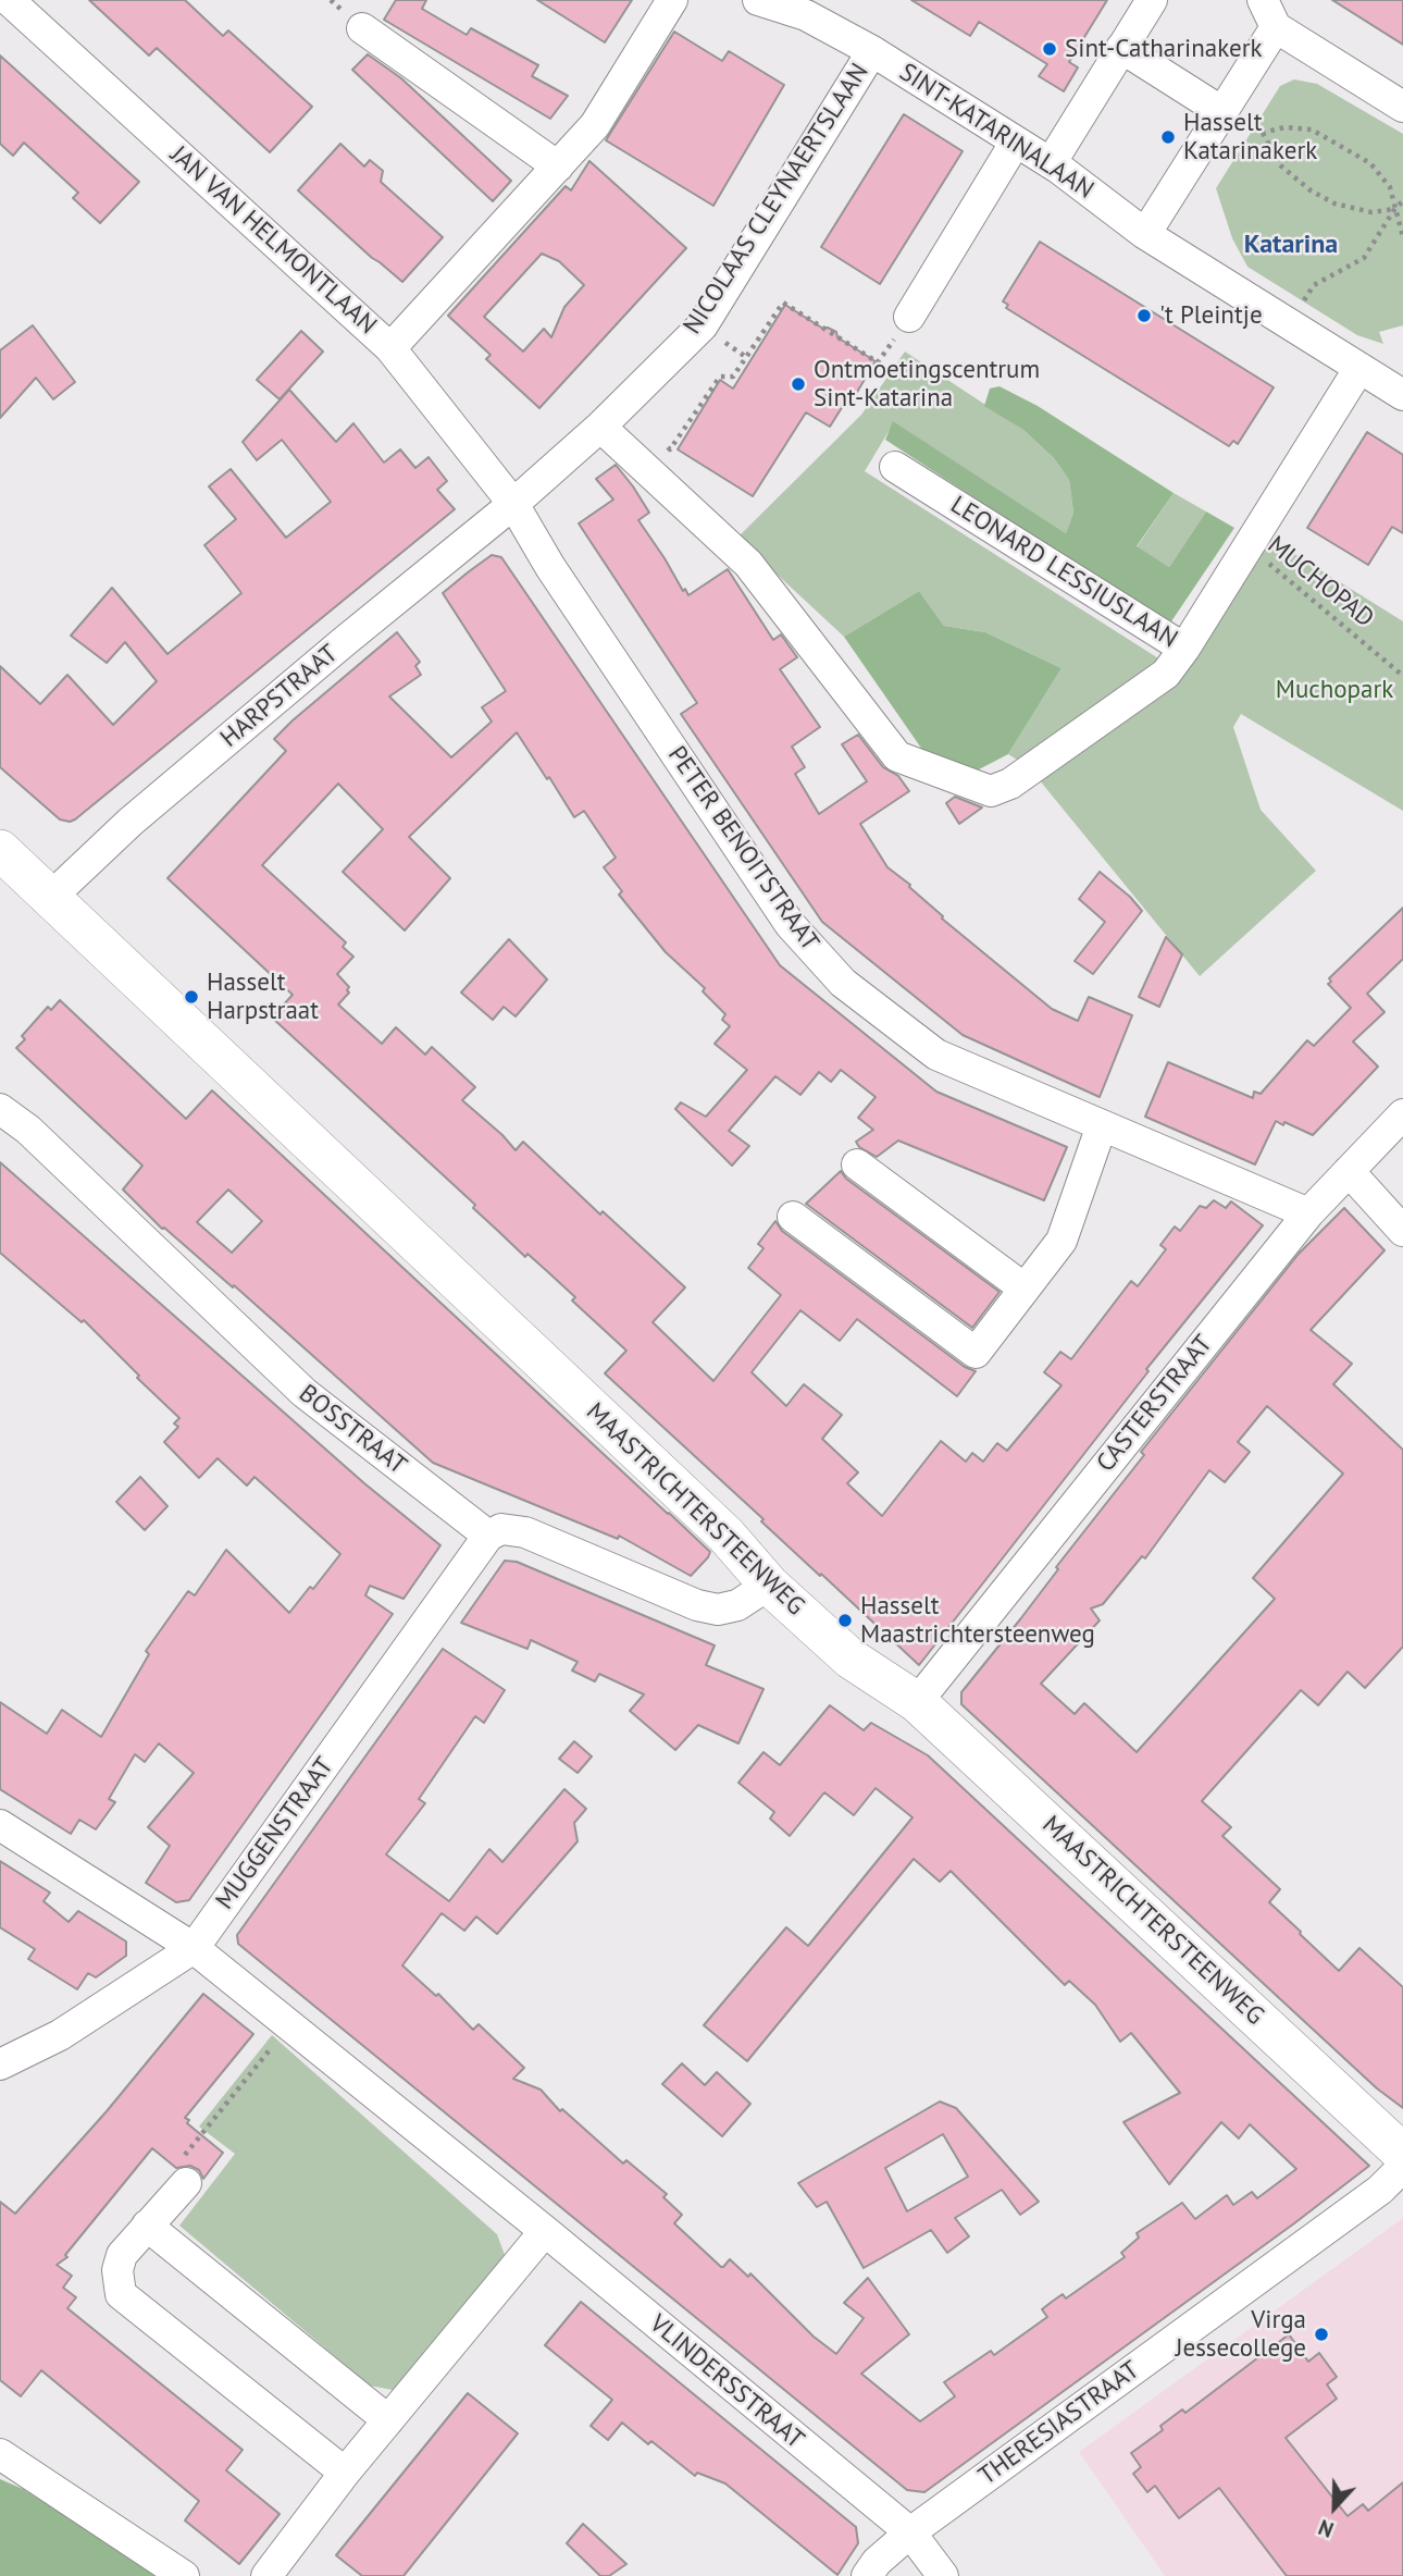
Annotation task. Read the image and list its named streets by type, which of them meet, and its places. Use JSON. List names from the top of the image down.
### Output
{
  "streets": {
    "main road": ["MAASTRICHTERSTEENWEG"],
    "street": [
      "SINT-KATARINALAAN",
      "NICOLAAS CLEYNAERTSLAAN",
      "JAN VAN HELMONTLAAN",
      "LEONARD LESSIUSLAAN",
      "HARPSTRAAT",
      "PETER BENOITSTRAAT",
      "CASTERSTRAAT",
      "BOSSTRAAT",
      "MUGGENSTRAAT",
      "VLINDERSSTRAAT",
      "THERESIASTRAAT"
    ],
    "path": ["MUCHOPAD"]
  },
  "crossings": [
    ["SINT-KATARINALAAN", "NICOLAAS CLEYNAERTSLAAN"],
    ["SINT-KATARINALAAN", "LEONARD LESSIUSLAAN"],
    ["NICOLAAS CLEYNAERTSLAAN", "JAN VAN HELMONTLAAN"],
    ["NICOLAAS CLEYNAERTSLAAN", "HARPSTRAAT"],
    ["NICOLAAS CLEYNAERTSLAAN", "PETER BENOITSTRAAT"],
    ["JAN VAN HELMONTLAAN", "HARPSTRAAT"],
    ["JAN VAN HELMONTLAAN", "PETER BENOITSTRAAT"],
    ["LEONARD LESSIUSLAAN", "MUCHOPAD"],
    ["HARPSTRAAT", "PETER BENOITSTRAAT"],
    ["HARPSTRAAT", "MAASTRICHTERSTEENWEG"],
    ["PETER BENOITSTRAAT", "CASTERSTRAAT"],
    ["CASTERSTRAAT", "MAASTRICHTERSTEENWEG"],
    ["BOSSTRAAT", "MUGGENSTRAAT"],
    ["MAASTRICHTERSTEENWEG", "THERESIASTRAAT"],
    ["MUGGENSTRAAT", "VLINDERSSTRAAT"],
    ["VLINDERSSTRAAT", "THERESIASTRAAT"]
  ],
  "districts": ["Katarina"],
  "parks": ["Muchopark"],
  "places": [
    "Sint-Catharinakerk",
    "Hasselt Katarinakerk",
    "'t Pleintje",
    "Ontmoetingscentrum Sint-Katarina",
    "Hasselt Harpstraat",
    "Hasselt Maastrichtersteenweg",
    "Virga Jessecollege"
  ],
  "north": "bottom"
}
